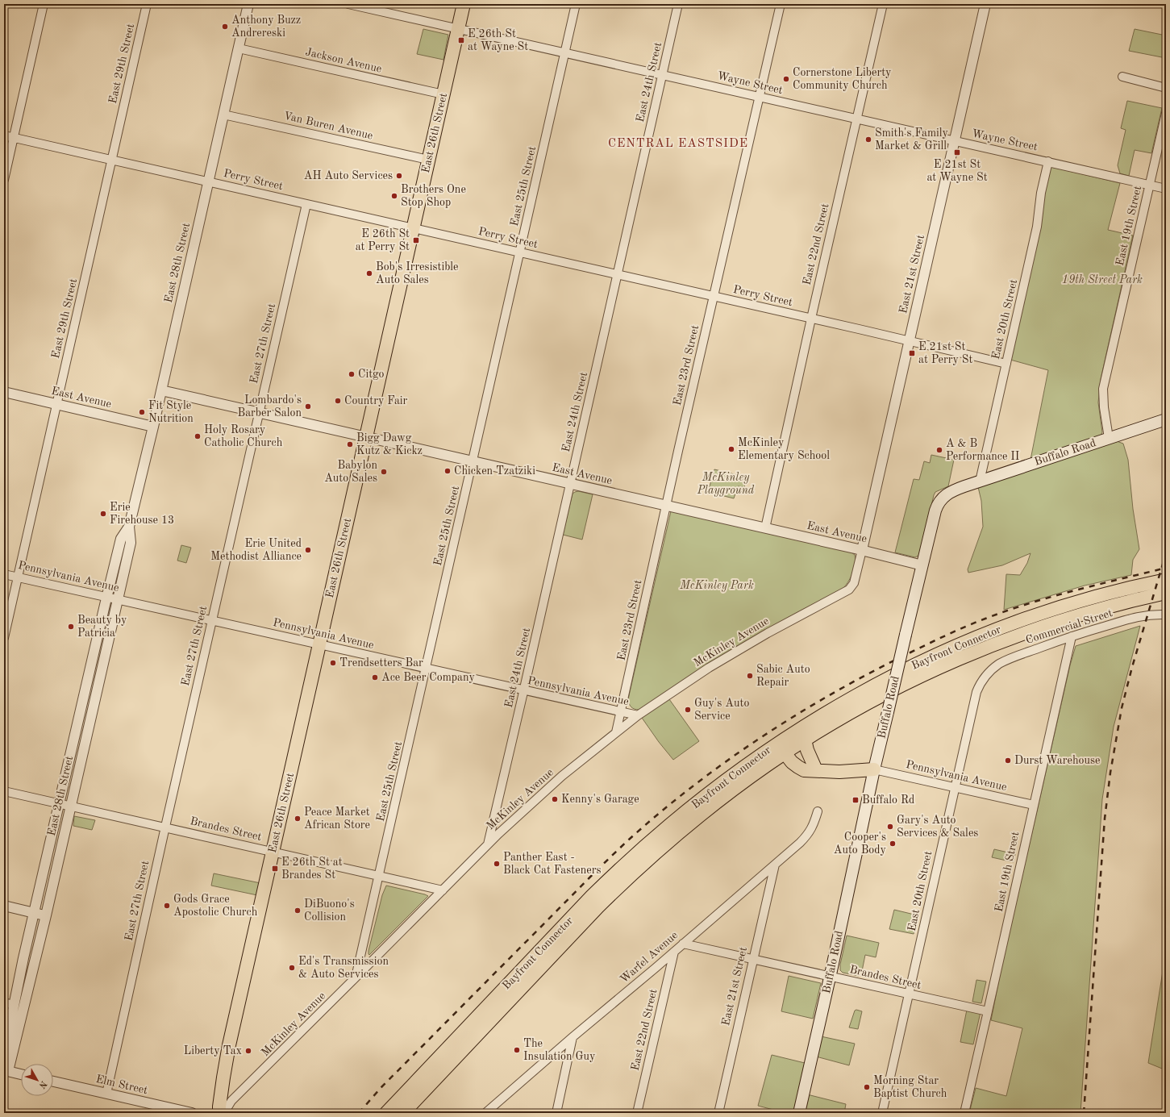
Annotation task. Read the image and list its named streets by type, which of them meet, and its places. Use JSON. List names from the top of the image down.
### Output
{
  "streets": {
    "main road": ["East 26th Street", "Buffalo Road", "Bayfront Connector"],
    "street": [
      "Jackson Avenue",
      "East 29th Street",
      "East 24th Street",
      "Wayne Street",
      "Van Buren Avenue",
      "Perry Street",
      "East 25th Street",
      "East 19th Street",
      "East 22nd Street",
      "East 28th Street",
      "East 21st Street",
      "East 20th Street",
      "East 27th Street",
      "East 23rd Street",
      "East Avenue",
      "Pennsylvania Avenue",
      "Commercial Street",
      "McKinley Avenue",
      "Brandes Street",
      "Warfel Avenue",
      "Elm Street"
    ]
  },
  "crossings": [
    ["Jackson Avenue", "East 26th Street"],
    ["Jackson Avenue", "East 28th Street"],
    ["East 29th Street", "Perry Street"],
    ["East 29th Street", "East Avenue"],
    ["East 29th Street", "Pennsylvania Avenue"],
    ["East 24th Street", "Wayne Street"],
    ["East 24th Street", "Perry Street"],
    ["East 24th Street", "East Avenue"],
    ["East 24th Street", "Pennsylvania Avenue"],
    ["East 24th Street", "McKinley Avenue"],
    ["Wayne Street", "East 26th Street"],
    ["Wayne Street", "East 25th Street"],
    ["Wayne Street", "East 19th Street"],
    ["Wayne Street", "East 22nd Street"],
    ["Wayne Street", "East 21st Street"],
    ["Wayne Street", "East 20th Street"],
    ["Wayne Street", "East 23rd Street"],
    ["Van Buren Avenue", "East 26th Street"],
    ["Van Buren Avenue", "East 28th Street"],
    ["East 26th Street", "Perry Street"],
    ["East 26th Street", "East Avenue"],
    ["East 26th Street", "Pennsylvania Avenue"],
    ["East 26th Street", "Brandes Street"],
    ["Perry Street", "East 25th Street"],
    ["Perry Street", "East 22nd Street"],
    ["Perry Street", "East 28th Street"],
    ["Perry Street", "East 21st Street"],
    ["Perry Street", "East 20th Street"],
    ["Perry Street", "East 27th Street"],
    ["Perry Street", "East 23rd Street"],
    ["East 25th Street", "East Avenue"],
    ["East 25th Street", "Pennsylvania Avenue"],
    ["East 25th Street", "McKinley Avenue"],
    ["East 25th Street", "Brandes Street"],
    ["East 19th Street", "Buffalo Road"],
    ["East 19th Street", "Pennsylvania Avenue"],
    ["East 19th Street", "Commercial Street"],
    ["East 19th Street", "Brandes Street"],
    ["East 22nd Street", "East Avenue"],
    ["East 22nd Street", "Warfel Avenue"],
    ["East 28th Street", "East Avenue"],
    ["East 28th Street", "Pennsylvania Avenue"],
    ["East 28th Street", "Brandes Street"],
    ["East 21st Street", "East Avenue"],
    ["East 21st Street", "McKinley Avenue"],
    ["East 21st Street", "Brandes Street"],
    ["East 21st Street", "Warfel Avenue"],
    ["East 20th Street", "Buffalo Road"],
    ["East 20th Street", "Pennsylvania Avenue"],
    ["East 20th Street", "Commercial Street"],
    ["East 20th Street", "Brandes Street"],
    ["East 27th Street", "East Avenue"],
    ["East 27th Street", "Pennsylvania Avenue"],
    ["East 27th Street", "Brandes Street"],
    ["East 27th Street", "Elm Street"],
    ["East 23rd Street", "East Avenue"],
    ["East 23rd Street", "Pennsylvania Avenue"],
    ["East 23rd Street", "McKinley Avenue"],
    ["East Avenue", "Buffalo Road"],
    ["East Avenue", "McKinley Avenue"],
    ["Buffalo Road", "Pennsylvania Avenue"],
    ["Buffalo Road", "Brandes Street"],
    ["Pennsylvania Avenue", "McKinley Avenue"],
    ["McKinley Avenue", "Brandes Street"],
    ["Brandes Street", "Warfel Avenue"]
  ],
  "districts": ["CENTRAL EASTSIDE"],
  "parks": ["19th Street Park", "McKinley Playground", "McKinley Park"],
  "places": {
    "other": [
      "Anthony Buzz Andrereski",
      "Cornerstone Liberty Community Church",
      "Smith's Family Market & Grill",
      "AH Auto Services",
      "Brothers One Stop Shop",
      "Bob's Irresistible Auto Sales",
      "Citgo",
      "Country Fair",
      "Lombardo's Barber Salon",
      "Fit Style Nutrition",
      "Holy Rosary Catholic Church",
      "Bigg Dawg Kutz & Kickz",
      "McKinley Elementary School",
      "A & B Performance II",
      "Chicken Tzatziki",
      "Babylon Auto Sales",
      "Erie Firehouse 13",
      "Erie United Methodist Alliance",
      "Beauty by Patricia",
      "Trendsetters Bar",
      "Sabic Auto Repair",
      "Ace Beer Company",
      "Guy's Auto Service",
      "Durst Warehouse",
      "Kenny's Garage",
      "Peace Market African Store",
      "Gary's Auto Services & Sales",
      "Cooper's Auto Body",
      "Panther East - Black Cat Fasteners",
      "Gods Grace Apostolic Church",
      "DiBuono's Collision",
      "Ed's Transmission & Auto Services",
      "The Insulation Guy",
      "Liberty Tax",
      "Morning Star Baptist Church"
    ],
    "transit": [
      "E 26th St at Wayne St",
      "E 21st St at Wayne St",
      "E 26th St at Perry St",
      "E 21st St at Perry St",
      "Buffalo Rd",
      "E 26th St at Brandes St"
    ]
  },
  "north": "bottom right"
}
